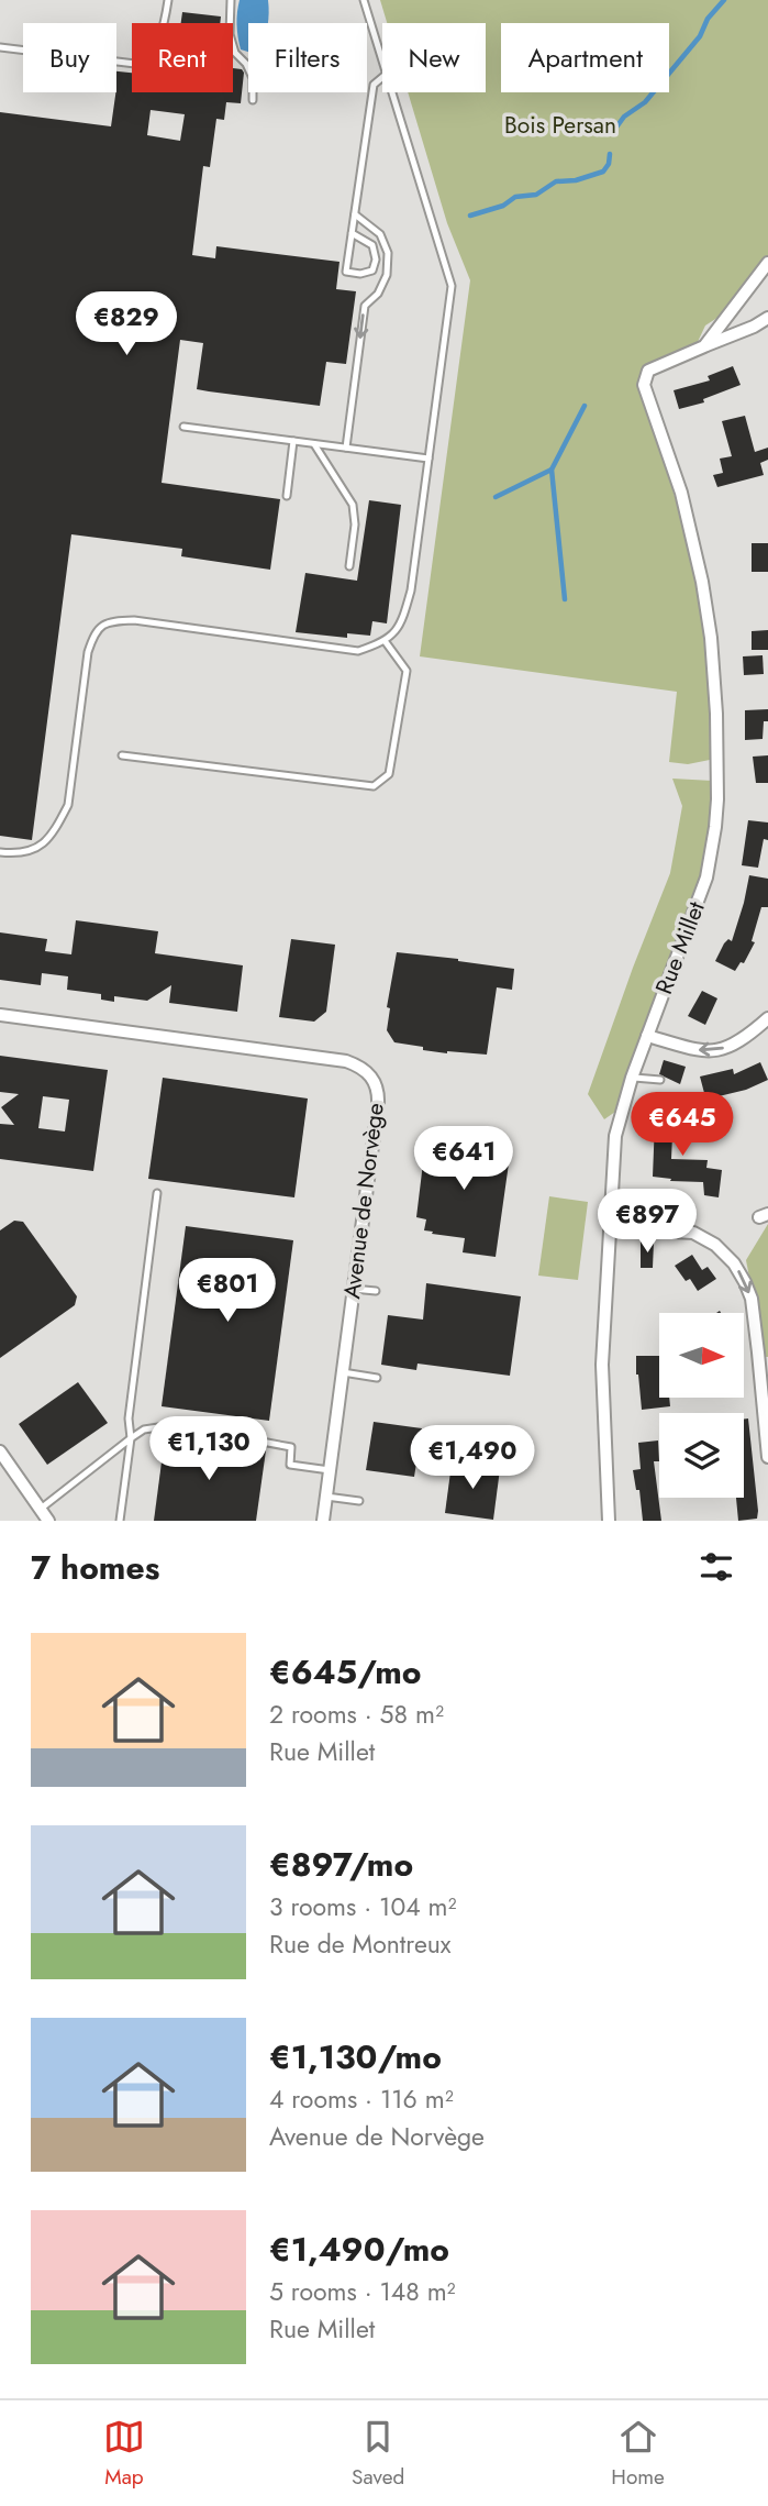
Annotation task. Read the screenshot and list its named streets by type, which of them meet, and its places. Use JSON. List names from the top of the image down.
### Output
{
  "streets": {
    "street": ["Rue Millet", "Avenue de Norvège"]
  },
  "parks": ["Bois Persan"],
  "north": "right",
  "page": {
    "chip": [
      "Buy",
      "Rent",
      "Filters",
      "New",
      "Apartment"
    ],
    "price": [
      "€829",
      "€645",
      "€641",
      "€897",
      "€801",
      "€1,130",
      "€1,490"
    ],
    "heading": "7 homes",
    "list": [
      {
        "name": "€645/mo",
        "note": "2 rooms · 58 m² · Rue Millet"
      },
      {
        "name": "€897/mo",
        "note": "3 rooms · 104 m² · Rue de Montreux"
      },
      {
        "name": "€1,130/mo",
        "note": "4 rooms · 116 m² · Avenue de Norvège"
      },
      {
        "name": "€1,490/mo",
        "note": "5 rooms · 148 m² · Rue Millet"
      }
    ],
    "tabs": ["Map", "Saved", "Home"]
  }
}
